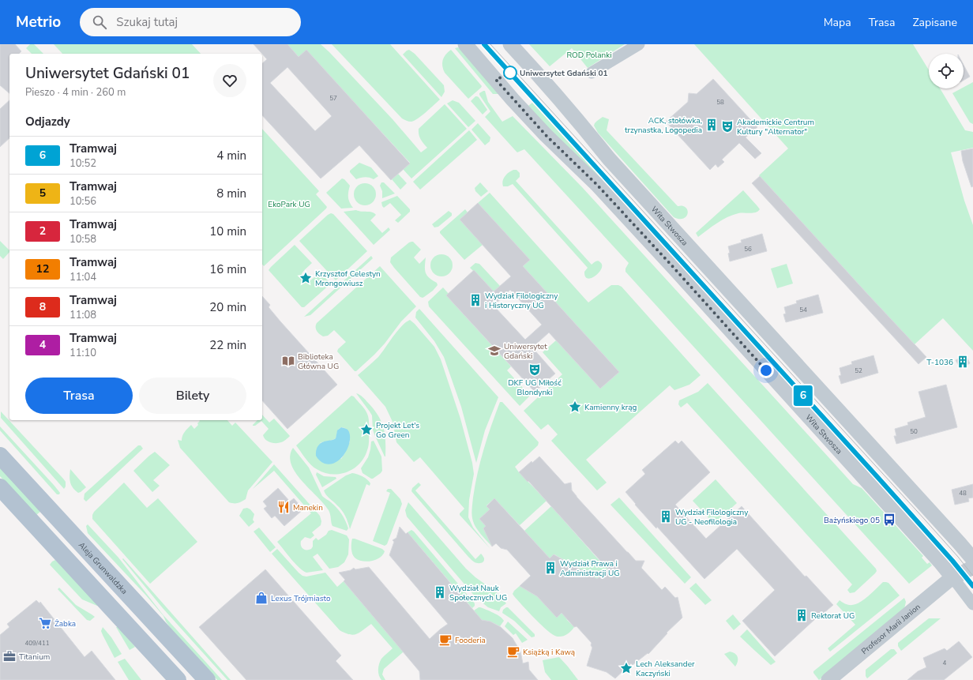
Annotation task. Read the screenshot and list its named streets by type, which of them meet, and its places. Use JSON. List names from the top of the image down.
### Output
{
  "streets": {
    "main road": ["Aleja Grunwaldzka"],
    "street": ["Wita Stwosza", "Profesor Marii Janion"]
  },
  "crossings": [
    ["Wita Stwosza", "Profesor Marii Janion"]
  ],
  "parks": ["ROD Polanki", "EkoPark UG"],
  "places": {
    "other": ["Uniwersytet Gdański 01"],
    "building": [
      "ACK, stołówka, trzynastka, Logopedia",
      "Wydział Filologiczny i Historyczny UG",
      "T-1036",
      "Wydział Filologiczny UG - Neofilologia",
      "Wydział Prawa i Administracji UG",
      "Wydział Nauk Społecznych UG",
      "Rektorat UG"
    ],
    "theatre": ["Akademickie Centrum Kultury \"Alternator\"", "DKF UG Miłość Blondynki"],
    "place": [
      "Krzysztof Celestyn Mrongowiusz",
      "Kamienny krąg",
      "Projekt Let's Go Green",
      "Lech Aleksander Kaczyński"
    ],
    "school or university": ["Uniwersytet Gdański"],
    "library": ["Biblioteka Główna UG"],
    "restaurant": ["Manekin"],
    "bus stop": ["Bażyńskiego 05"],
    "shop": ["Lexus Trójmiasto"],
    "supermarket": ["Żabka"],
    "cafe": ["Fooderia", "Książką i Kawą"],
    "office": ["Titanium"]
  },
  "lines": ["tram line 6"],
  "house_numbers": [
    "57",
    "58",
    "56",
    "54",
    "52",
    "50",
    "48",
    "409/411",
    "4"
  ],
  "page": {
    "header": "Metrio",
    "search": "Szukaj tutaj",
    "nav": ["Mapa", "Trasa", "Zapisane"],
    "on_map": "6",
    "heading": [
      ["Uniwersytet Gdański 01", "Pieszo · 4 min · 260 m"],
      "Odjazdy"
    ],
    "list": [
      {
        "mark": "6",
        "name": "Tramwaj",
        "note": "10:52",
        "value": "4 min"
      },
      {
        "mark": "5",
        "name": "Tramwaj",
        "note": "10:56",
        "value": "8 min"
      },
      {
        "mark": "2",
        "name": "Tramwaj",
        "note": "10:58",
        "value": "10 min"
      },
      {
        "mark": "12",
        "name": "Tramwaj",
        "note": "11:04",
        "value": "16 min"
      },
      {
        "mark": "8",
        "name": "Tramwaj",
        "note": "11:08",
        "value": "20 min"
      },
      {
        "mark": "4",
        "name": "Tramwaj",
        "note": "11:10",
        "value": "22 min"
      }
    ],
    "buttons": ["Trasa", "Bilety"]
  }
}
